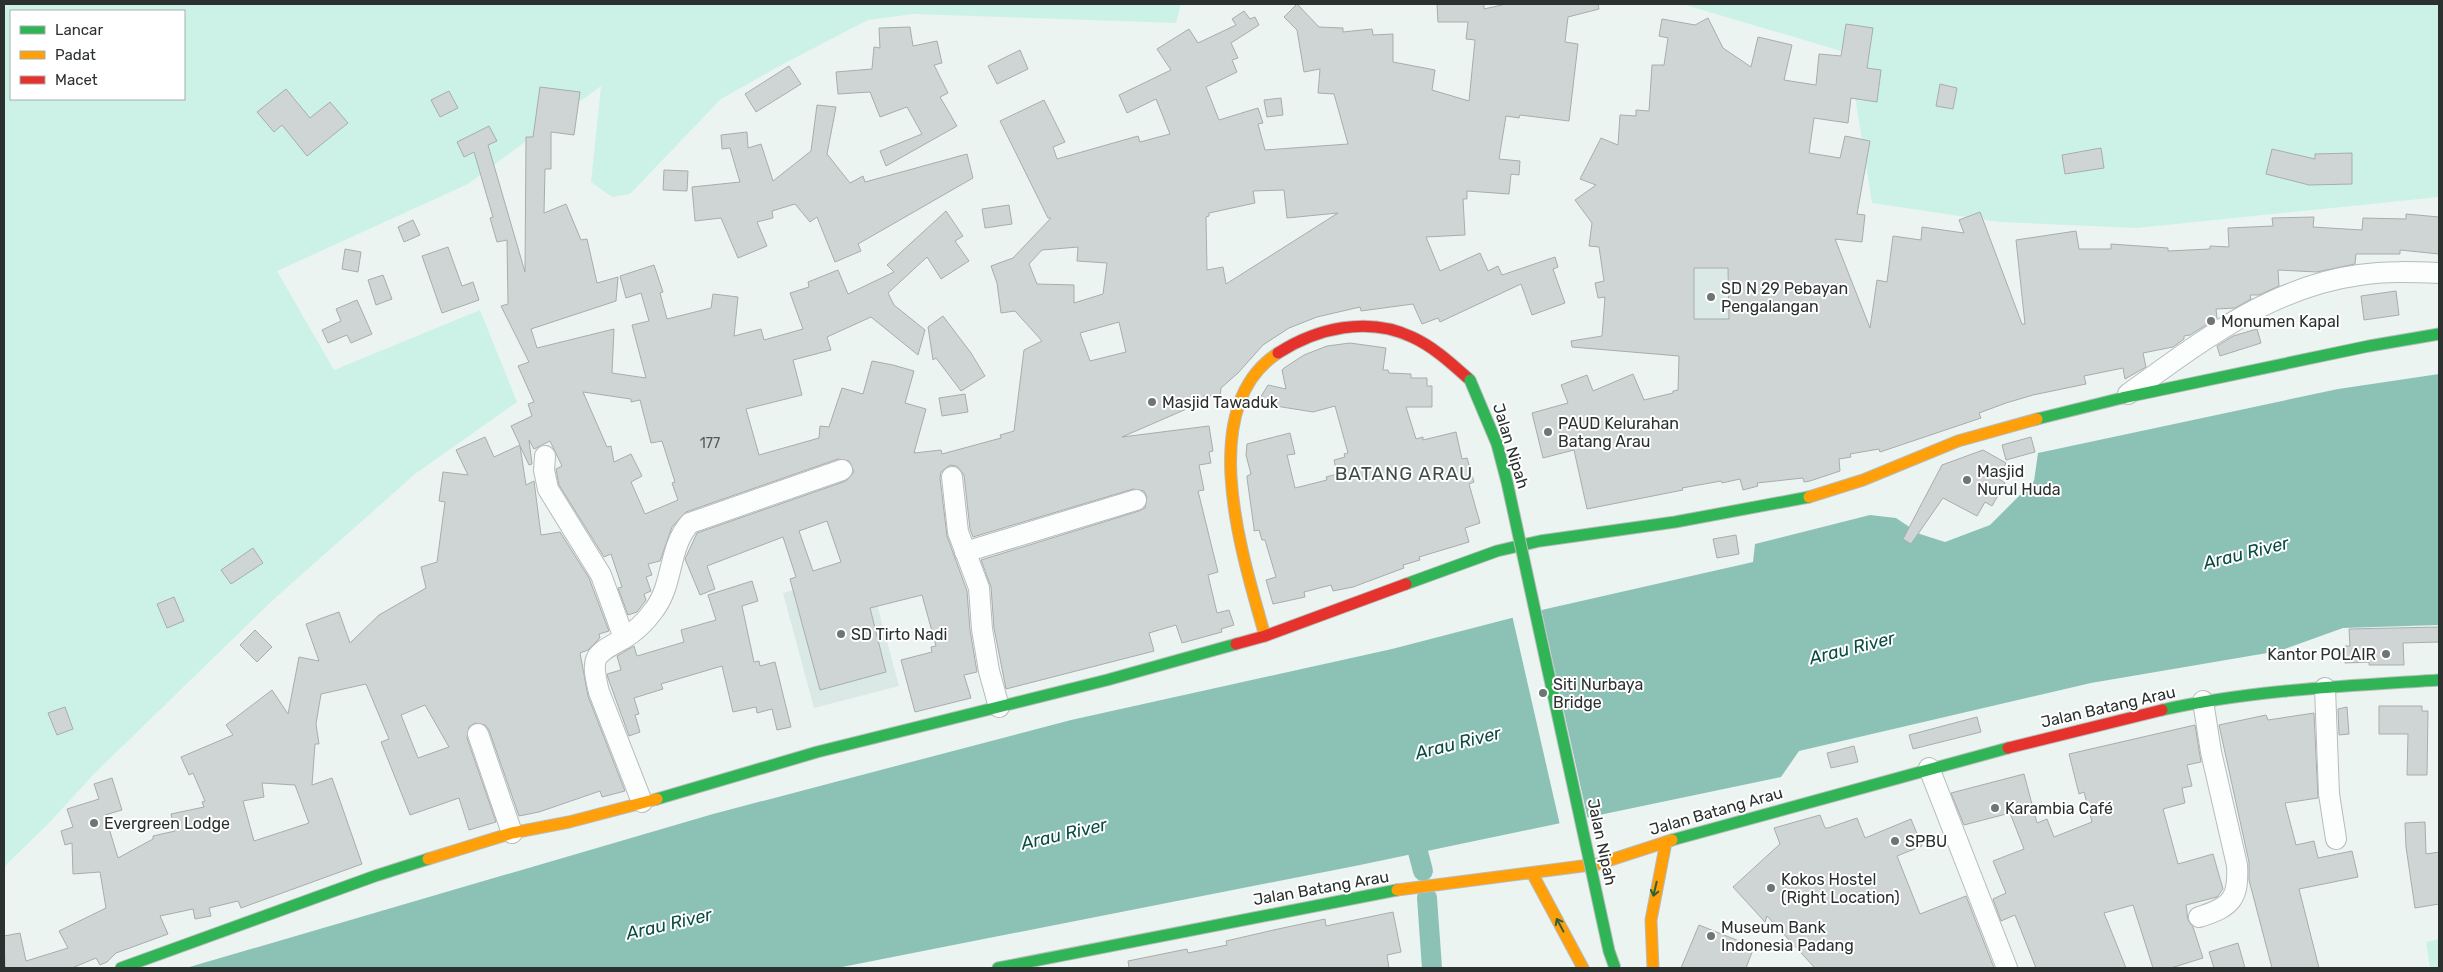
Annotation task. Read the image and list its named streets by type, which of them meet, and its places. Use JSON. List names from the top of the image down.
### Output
{
  "streets": {
    "street": ["Jalan Nipah", "Jalan Batang Arau"]
  },
  "districts": ["BATANG ARAU"],
  "water": ["Arau River"],
  "places": [
    "SD N 29 Pebayan Pengalangan",
    "Monumen Kapal",
    "Masjid Tawaduk",
    "PAUD Kelurahan Batang Arau",
    "Masjid Nurul Huda",
    "SD Tirto Nadi",
    "Kantor POLAIR",
    "Siti Nurbaya Bridge",
    "Karambia Café",
    "Evergreen Lodge",
    "SPBU",
    "Kokos Hostel (Right Location)",
    "Museum Bank Indonesia Padang"
  ],
  "house_numbers": ["177"],
  "legend": ["Lancar", "Padat", "Macet"]
}
